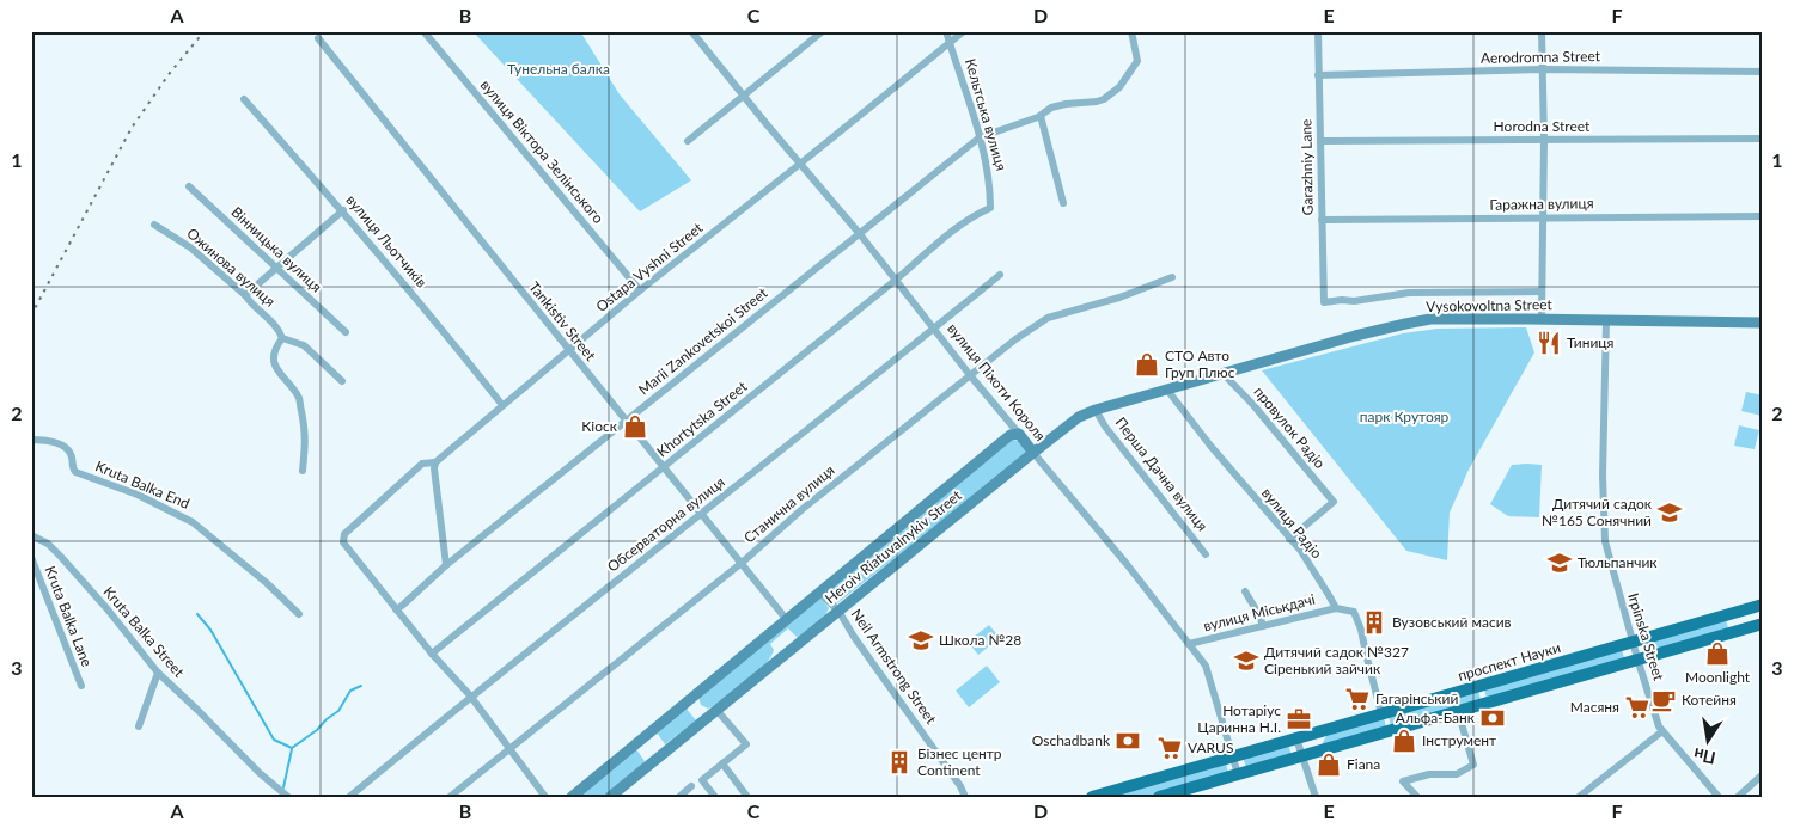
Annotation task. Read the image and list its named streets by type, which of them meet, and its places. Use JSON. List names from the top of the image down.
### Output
{
  "streets": {
    "main road": [
      "Vysokovoltna Street",
      "вулиця Піхоти Короля",
      "Heroiv Riatuvalnykiv Street",
      "проспект Науки"
    ],
    "street": [
      "Aerodromna Street",
      "Кельтська вулиця",
      "Horodna Street",
      "вулиця Віктора Зелінського",
      "Garazhniy Lane",
      "Гаражна вулиця",
      "вулиця Льотчиків",
      "Вінницька вулиця",
      "Ожинова вулиця",
      "Ostapa Vyshni Street",
      "Tankistiv Street",
      "Marii Zankovetskoi Street",
      "Khortytska Street",
      "провулок Радіо",
      "Перша Дачна вулиця",
      "Kruta Balka End",
      "Станична вулиця",
      "вулиця Радіо",
      "Обсерваторна вулиця",
      "вулиця Міськдачі",
      "Kruta Balka Lane",
      "Kruta Balka Street",
      "Irpinska Street",
      "Neil Armstrong Street"
    ]
  },
  "crossings": [
    ["Aerodromna Street", "Garazhniy Lane"],
    ["Кельтська вулиця", "Ostapa Vyshni Street"],
    ["Кельтська вулиця", "Marii Zankovetskoi Street"],
    ["Кельтська вулиця", "Khortytska Street"],
    ["Horodna Street", "Garazhniy Lane"],
    ["вулиця Віктора Зелінського", "Ostapa Vyshni Street"],
    ["Garazhniy Lane", "Гаражна вулиця"],
    ["Garazhniy Lane", "Vysokovoltna Street"],
    ["вулиця Льотчиків", "Ostapa Vyshni Street"],
    ["Ostapa Vyshni Street", "Tankistiv Street"],
    ["Ostapa Vyshni Street", "Marii Zankovetskoi Street"],
    ["Ostapa Vyshni Street", "вулиця Піхоти Короля"],
    ["Vysokovoltna Street", "провулок Радіо"],
    ["Vysokovoltna Street", "Heroiv Riatuvalnykiv Street"],
    ["Vysokovoltna Street", "Irpinska Street"],
    ["Tankistiv Street", "Marii Zankovetskoi Street"],
    ["Tankistiv Street", "Khortytska Street"],
    ["Tankistiv Street", "Станична вулиця"],
    ["Tankistiv Street", "Обсерваторна вулиця"],
    ["Tankistiv Street", "Heroiv Riatuvalnykiv Street"],
    ["Marii Zankovetskoi Street", "вулиця Піхоти Короля"],
    ["вулиця Піхоти Короля", "Khortytska Street"],
    ["вулиця Піхоти Короля", "Станична вулиця"],
    ["вулиця Піхоти Короля", "Обсерваторна вулиця"],
    ["вулиця Піхоти Короля", "Heroiv Riatuvalnykiv Street"],
    ["вулиця Піхоти Короля", "вулиця Міськдачі"],
    ["вулиця Піхоти Короля", "проспект Науки"],
    ["провулок Радіо", "вулиця Радіо"],
    ["провулок Радіо", "Heroiv Riatuvalnykiv Street"],
    ["Перша Дачна вулиця", "Heroiv Riatuvalnykiv Street"],
    ["вулиця Радіо", "Heroiv Riatuvalnykiv Street"],
    ["вулиця Радіо", "вулиця Міськдачі"],
    ["вулиця Радіо", "проспект Науки"],
    ["Heroiv Riatuvalnykiv Street", "Neil Armstrong Street"],
    ["Irpinska Street", "проспект Науки"]
  ],
  "parks": ["Тунельна балка", "парк Крутояр"],
  "places": {
    "restaurant": ["Тиниця"],
    "shop": [
      "СТО Авто Груп Плюс",
      "Кіоск",
      "Moonlight",
      "Інструмент",
      "Fiana"
    ],
    "school or university": [
      "Дитячий садок №165 Сонячний",
      "Тюльпанчик",
      "Школа №28",
      "Дитячий садок №327 Сіренький зайчик"
    ],
    "building": ["Вузовський масив", "Бізнес центр Continent"],
    "supermarket": ["Гагарінський", "Масяня", "VARUS"],
    "cafe": ["Котейня"],
    "bank": ["Альфа-Банк", "Oschadbank"],
    "office": ["Нотарiус Царинна Н.I."]
  },
  "north": "bottom",
  "grid": {
    "columns": [
      "A",
      "B",
      "C",
      "D",
      "E",
      "F"
    ],
    "rows": ["1", "2", "3"]
  }
}
